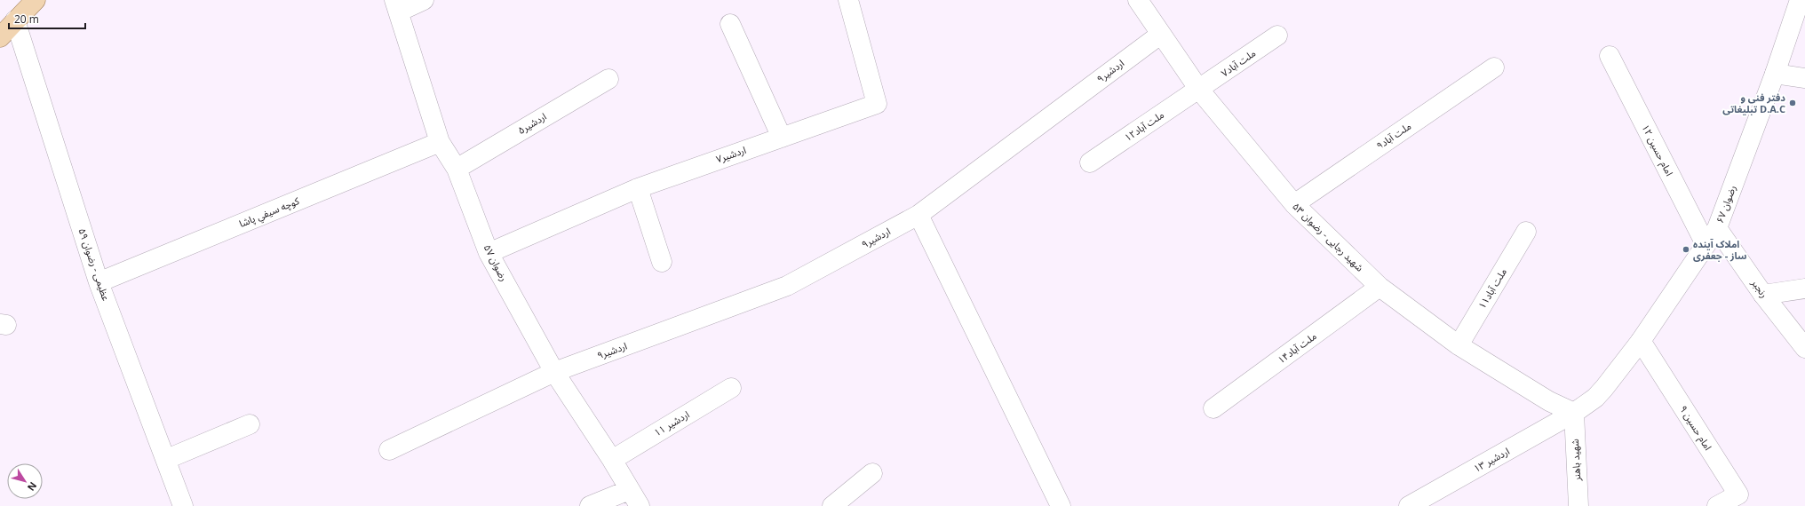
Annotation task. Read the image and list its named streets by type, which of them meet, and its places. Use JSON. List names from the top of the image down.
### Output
{
  "streets": {
    "street": [
      "ملت آباد۷",
      "اردشیر۹",
      "اردشیر۵",
      "ملت آباد۱۲",
      "ملت آباد۹",
      "امام حسین ۱۲",
      "اردشیر۷",
      "رضوان ۶۷",
      "كوچه سيفي پاشا",
      "شهید رجایی - رضوان ۵۳",
      "رضوان ۵۷",
      "عظیمی - رضوان ۵۹",
      "ملت آباد۱۱",
      "رنجبر",
      "ملت آباد۱۴",
      "اردشیر ۱۱",
      "امام حسین ۹",
      "اردشیر ۱۳",
      "شهید باهنر"
    ]
  },
  "crossings": [
    ["ملت آباد۷", "ملت آباد۱۲"],
    ["ملت آباد۷", "شهید رجایی - رضوان ۵۳"],
    ["اردشیر۹", "شهید رجایی - رضوان ۵۳"],
    ["اردشیر۹", "رضوان ۵۷"],
    ["اردشیر۵", "رضوان ۵۷"],
    ["ملت آباد۱۲", "شهید رجایی - رضوان ۵۳"],
    ["ملت آباد۹", "شهید رجایی - رضوان ۵۳"],
    ["امام حسین ۱۲", "رضوان ۶۷"],
    ["اردشیر۷", "رضوان ۵۷"],
    ["رضوان ۶۷", "شهید رجایی - رضوان ۵۳"],
    ["رضوان ۶۷", "رنجبر"],
    ["رضوان ۶۷", "امام حسین ۹"],
    ["رضوان ۶۷", "اردشیر ۱۳"],
    ["رضوان ۶۷", "شهید باهنر"],
    ["كوچه سيفي پاشا", "رضوان ۵۷"],
    ["كوچه سيفي پاشا", "عظیمی - رضوان ۵۹"],
    ["شهید رجایی - رضوان ۵۳", "ملت آباد۱۱"],
    ["شهید رجایی - رضوان ۵۳", "ملت آباد۱۴"],
    ["شهید رجایی - رضوان ۵۳", "اردشیر ۱۳"],
    ["شهید رجایی - رضوان ۵۳", "شهید باهنر"],
    ["رضوان ۵۷", "اردشیر ۱۱"],
    ["اردشیر ۱۳", "شهید باهنر"]
  ],
  "places": ["دفتر فنی و تبلیغاتی D.A.C", "املاک آینده ساز - جعفری"],
  "scale_bar": "20 m",
  "north": "bottom right"
}
